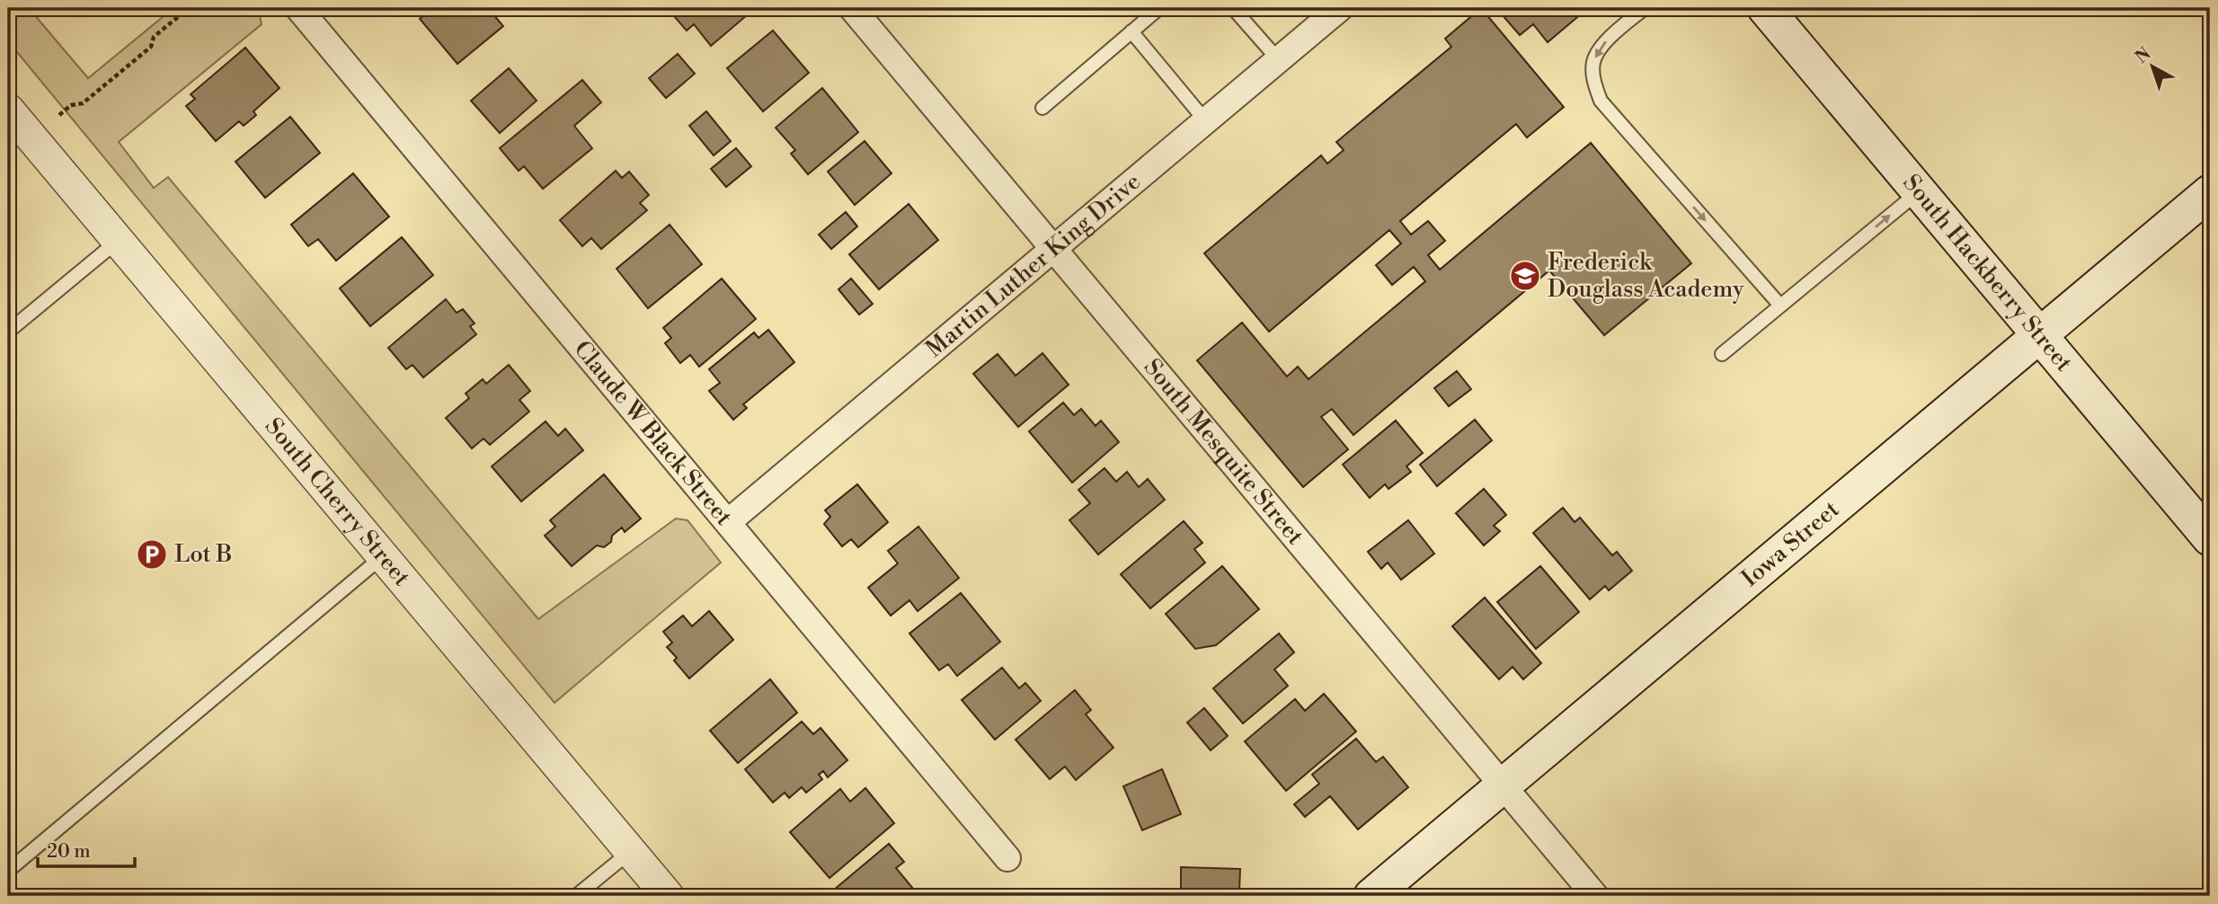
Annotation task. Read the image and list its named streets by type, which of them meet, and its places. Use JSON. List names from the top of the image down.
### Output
{
  "streets": {
    "main road": ["South Hackberry Street", "Iowa Street"],
    "street": [
      "Martin Luther King Drive",
      "Claude W Black Street",
      "South Mesquite Street",
      "South Cherry Street"
    ]
  },
  "crossings": [
    ["Martin Luther King Drive", "Claude W Black Street"],
    ["Martin Luther King Drive", "South Mesquite Street"],
    ["South Hackberry Street", "Iowa Street"],
    ["South Mesquite Street", "Iowa Street"]
  ],
  "places": {
    "school or university": ["Frederick Douglass Academy"],
    "parking": ["Lot B"]
  },
  "scale_bar": "20 m",
  "north": "top left"
}
